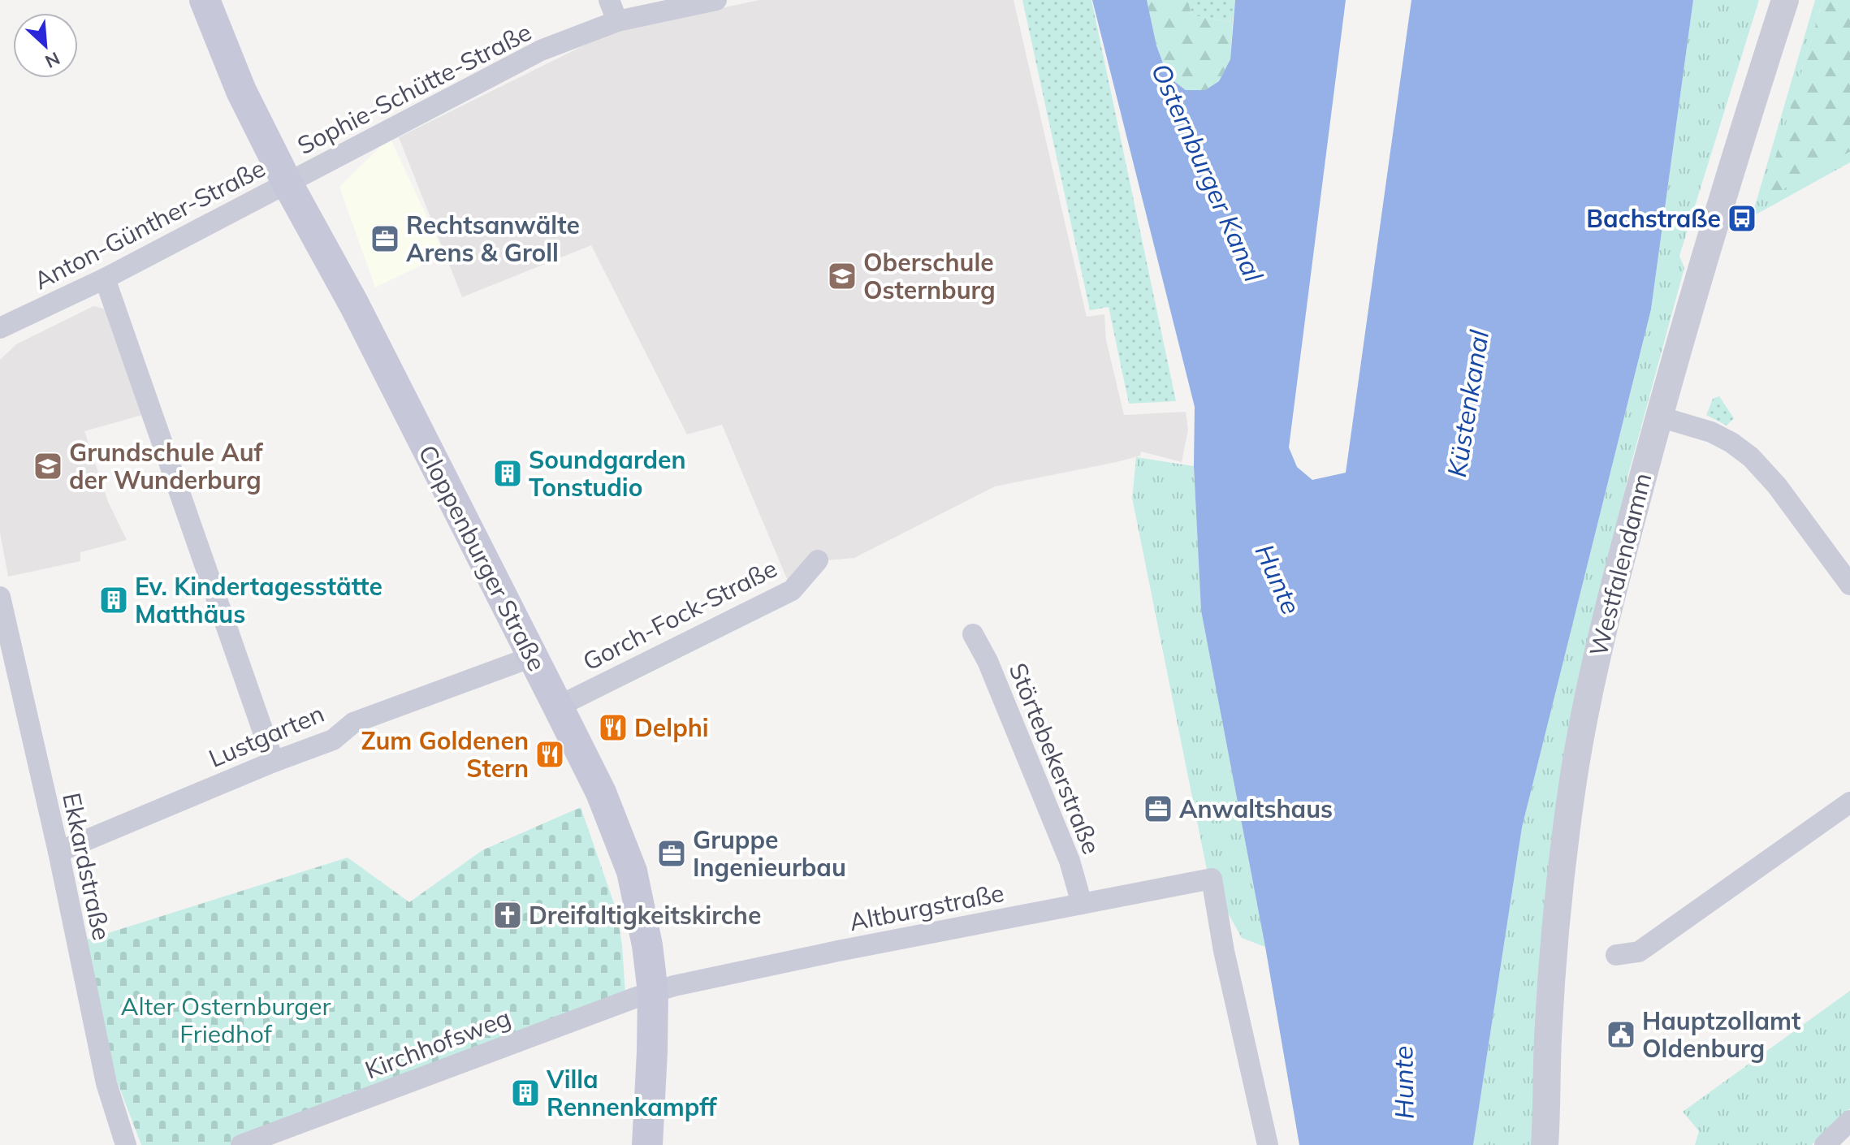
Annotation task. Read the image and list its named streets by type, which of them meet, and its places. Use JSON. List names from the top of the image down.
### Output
{
  "streets": {
    "main road": ["Cloppenburger Straße"],
    "street": [
      "Sophie-Schütte-Straße",
      "Anton-Günther-Straße",
      "Westfalendamm",
      "Gorch-Fock-Straße",
      "Lustgarten",
      "Störtebekerstraße",
      "Ekkardstraße",
      "Altburgstraße",
      "Kirchhofsweg"
    ]
  },
  "crossings": [
    ["Sophie-Schütte-Straße", "Anton-Günther-Straße"],
    ["Sophie-Schütte-Straße", "Cloppenburger Straße"],
    ["Anton-Günther-Straße", "Cloppenburger Straße"],
    ["Cloppenburger Straße", "Gorch-Fock-Straße"],
    ["Cloppenburger Straße", "Lustgarten"],
    ["Cloppenburger Straße", "Altburgstraße"],
    ["Cloppenburger Straße", "Kirchhofsweg"],
    ["Lustgarten", "Ekkardstraße"],
    ["Störtebekerstraße", "Altburgstraße"],
    ["Altburgstraße", "Kirchhofsweg"]
  ],
  "water": ["Osternburger Kanal", "Küstenkanal", "Hunte"],
  "parks": ["Alter Osternburger Friedhof"],
  "places": {
    "bus stop": ["Bachstraße"],
    "office": ["Rechtsanwälte Arens & Groll", "Anwaltshaus", "Gruppe Ingenieurbau"],
    "school or university": ["Oberschule Osternburg", "Grundschule Auf der Wunderburg"],
    "building": ["Soundgarden Tonstudio", "Ev. Kindertagesstätte Matthäus", "Villa Rennenkampff"],
    "restaurant": ["Delphi", "Zum Goldenen Stern"],
    "church": ["Dreifaltigkeitskirche"],
    "public building": ["Hauptzollamt Oldenburg"]
  },
  "north": "bottom right"
}
